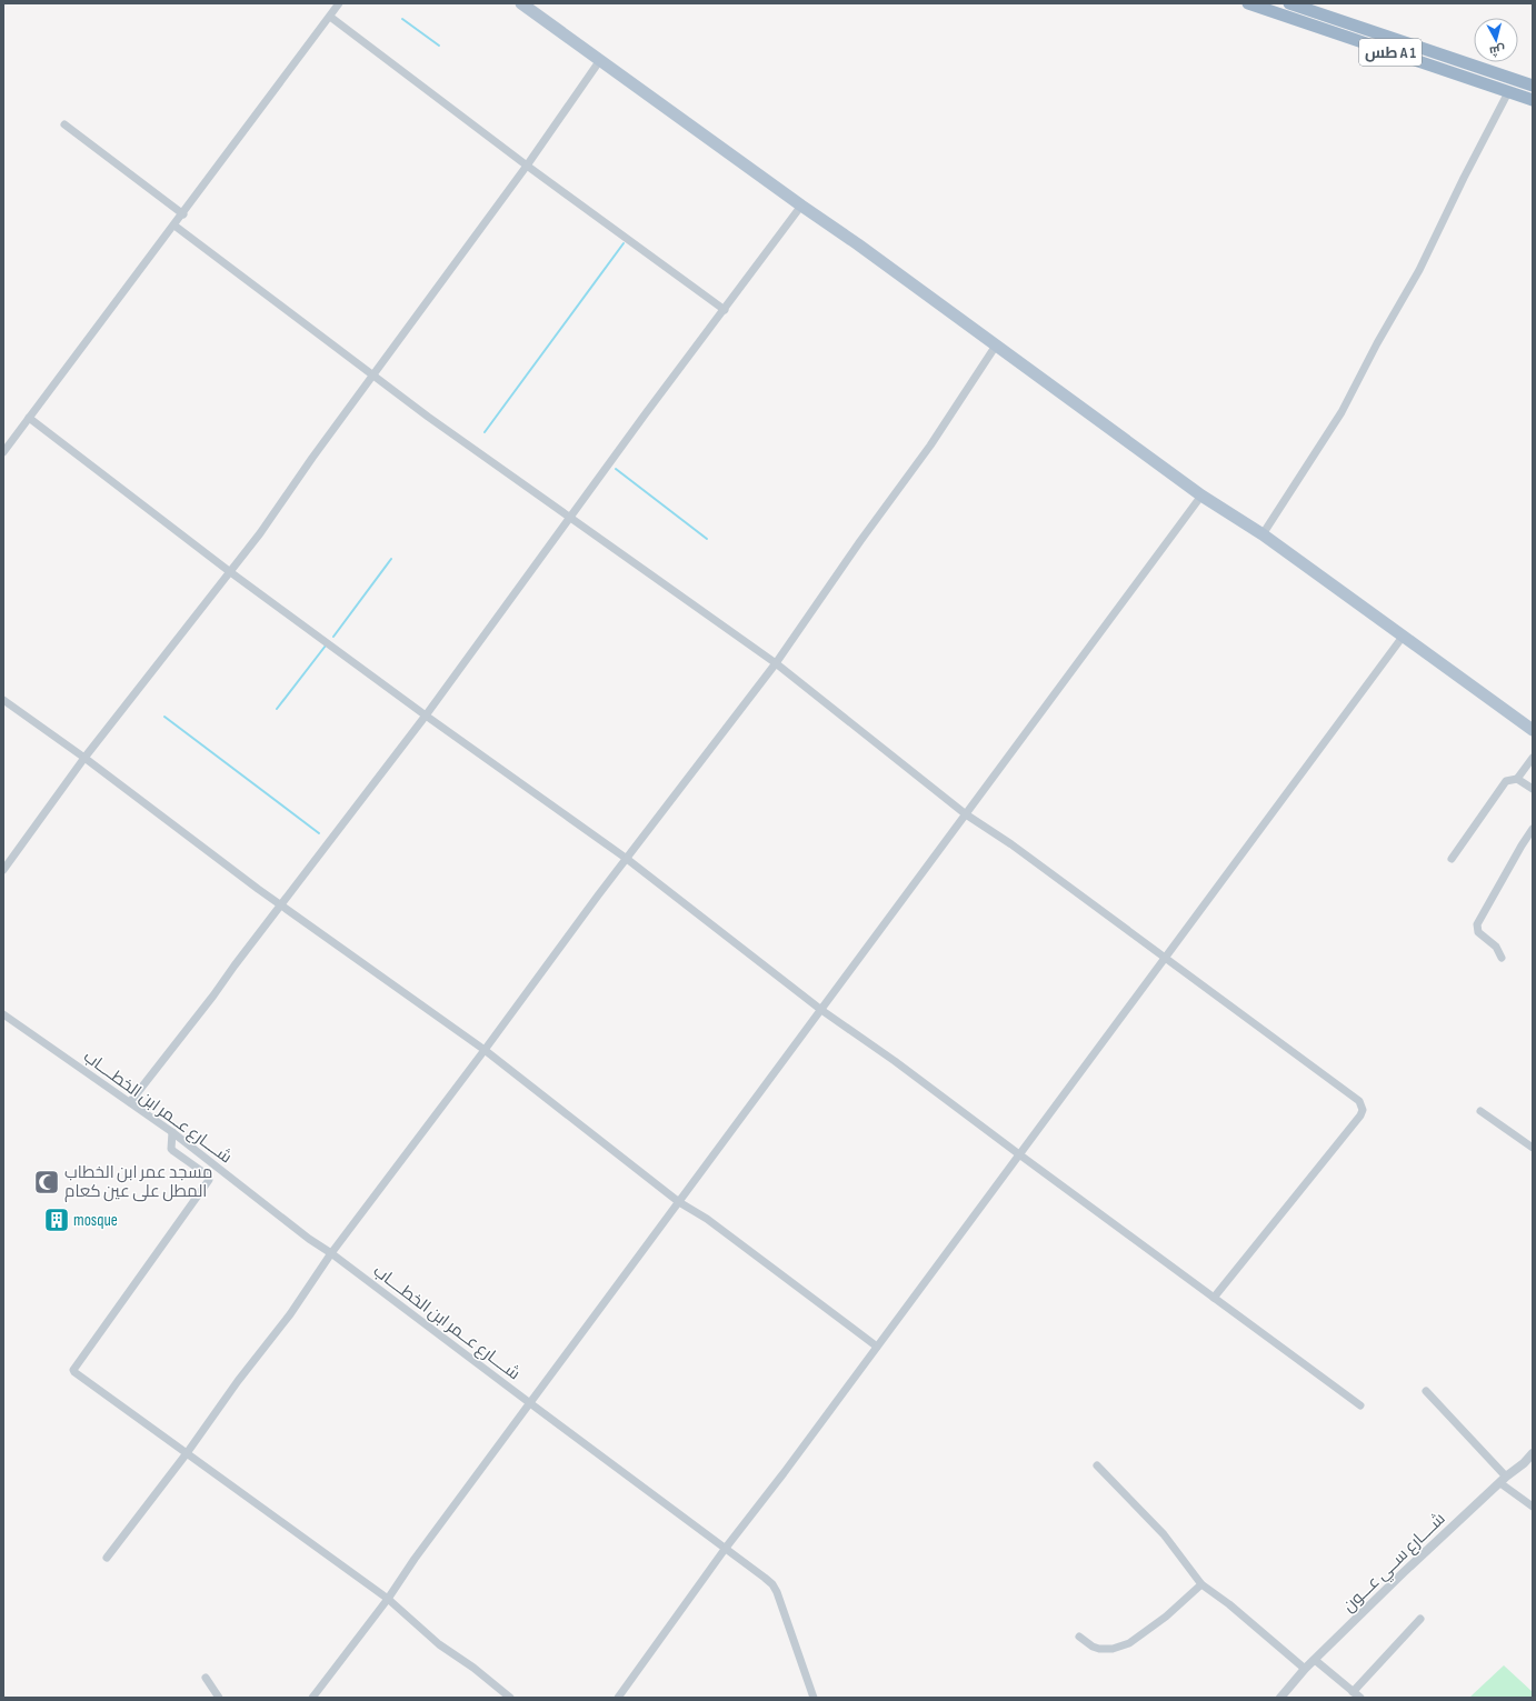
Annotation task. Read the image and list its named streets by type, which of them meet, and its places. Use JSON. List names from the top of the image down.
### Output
{
  "streets": {
    "highway": ["طس A 1"],
    "street": ["شــــارع عــمر ابن الخطــــاب", "شــــارع ســي عـــون"]
  },
  "places": {
    "mosque": ["مسجد عمر ابن الخطاب المطل على عين كعام"],
    "building": ["mosque"]
  },
  "north": "bottom"
}
